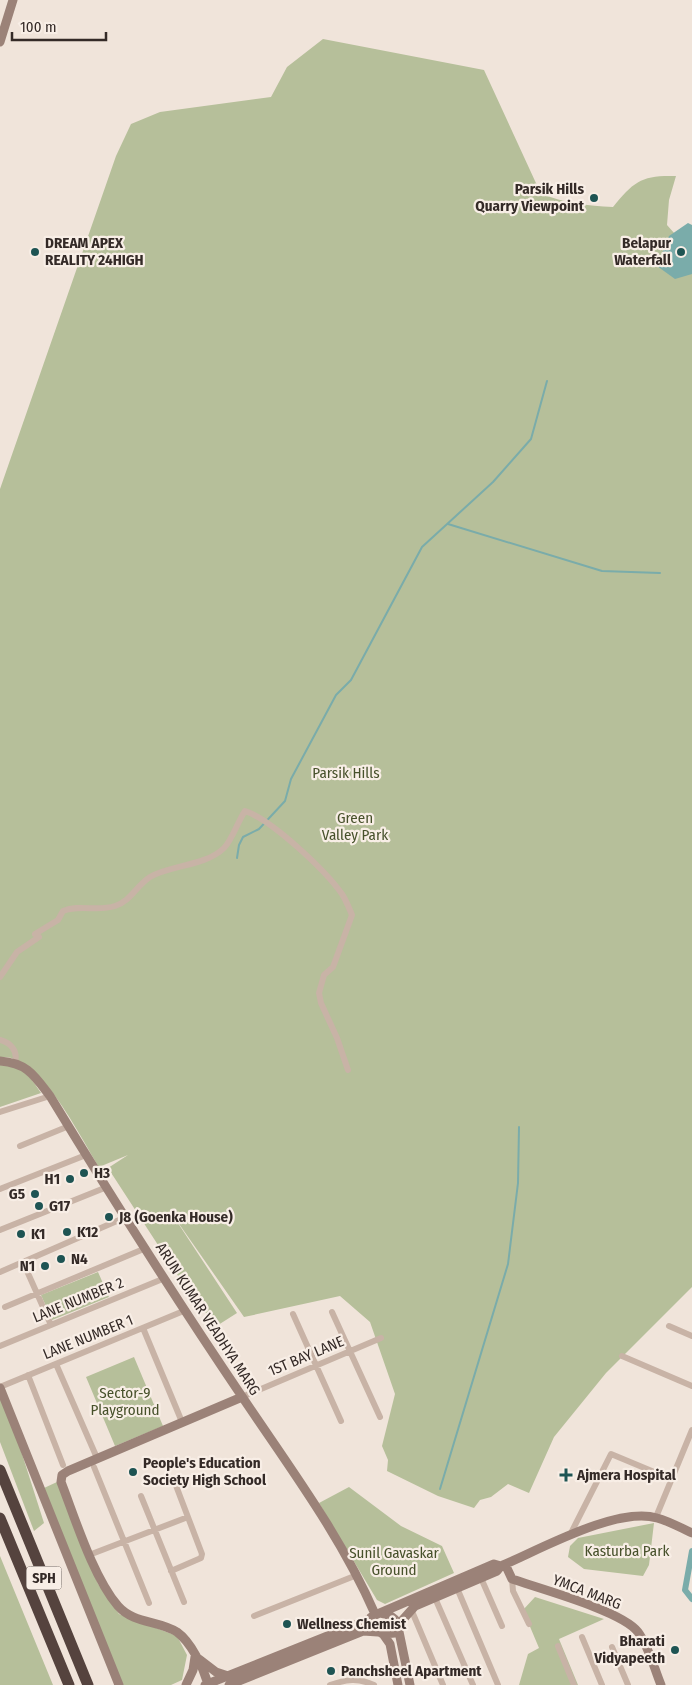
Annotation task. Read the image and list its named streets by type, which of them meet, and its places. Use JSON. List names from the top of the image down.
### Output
{
  "streets": {
    "highway": ["SPH"],
    "street": [
      "LANE NUMBER 2",
      "ARUN KUMAR VEADHYA MARG",
      "LANE NUMBER 1",
      "1ST BAY LANE",
      "YMCA MARG"
    ]
  },
  "crossings": [
    ["LANE NUMBER 2", "ARUN KUMAR VEADHYA MARG"],
    ["ARUN KUMAR VEADHYA MARG", "LANE NUMBER 1"],
    ["ARUN KUMAR VEADHYA MARG", "1ST BAY LANE"]
  ],
  "parks": [
    "Parsik Hills",
    "Green Valley Park",
    "Sector-9 Playground",
    "Kasturba Park",
    "Sunil Gavaskar Ground"
  ],
  "places": {
    "other": [
      "Parsik Hills Quarry Viewpoint",
      "DREAM APEX REALITY 24HIGH",
      "Belapur Waterfall",
      "H3",
      "H1",
      "G5",
      "G17",
      "J8 (Goenka House)",
      "K12",
      "K1",
      "N4",
      "N1",
      "People's Education Society High School",
      "Wellness Chemist",
      "Bharati Vidyapeeth",
      "Panchsheel Apartment"
    ],
    "health": ["Ajmera Hospital"]
  },
  "scale_bar": "100 m"
}
